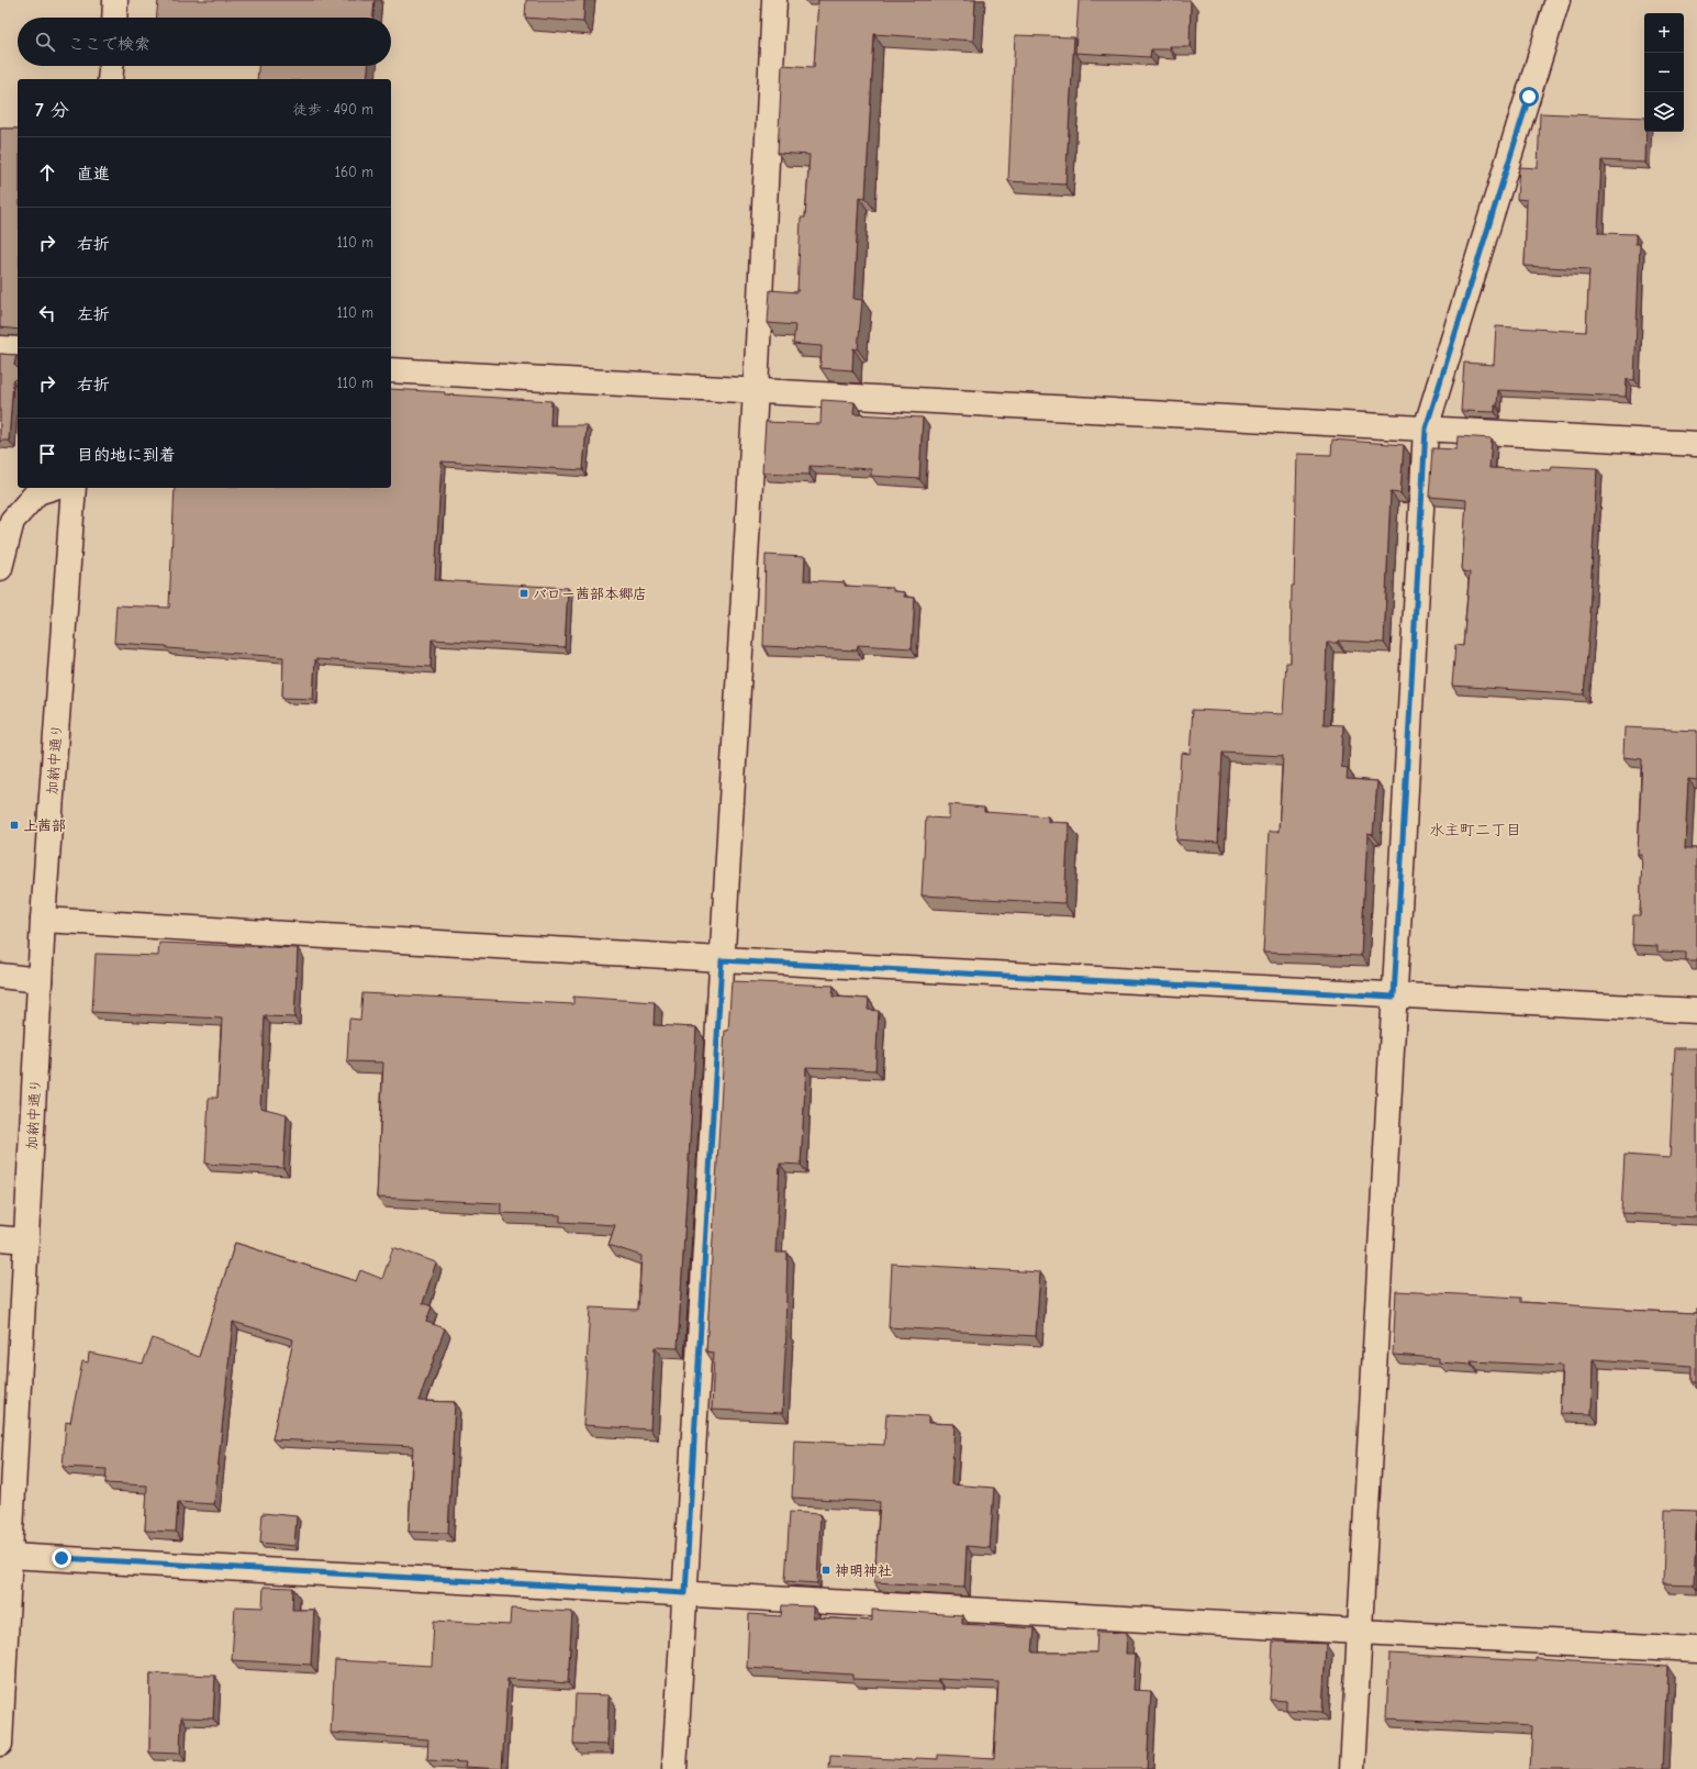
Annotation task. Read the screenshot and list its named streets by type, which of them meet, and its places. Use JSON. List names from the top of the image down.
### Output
{
  "streets": {
    "main road": ["加納中通り"]
  },
  "districts": ["水主町二丁目"],
  "places": {
    "transit": ["バロー茜部本郷店", "上茜部", "神明神社"]
  },
  "page": {
    "map_buttons": ["+", "−"],
    "search": "ここで検索",
    "heading": ["7 分", "徒歩 · 490 m"],
    "list": [
      ["直進", "160 m"],
      ["右折", "110 m"],
      ["左折", "110 m"],
      ["右折", "110 m"],
      "目的地に到着"
    ]
  }
}
